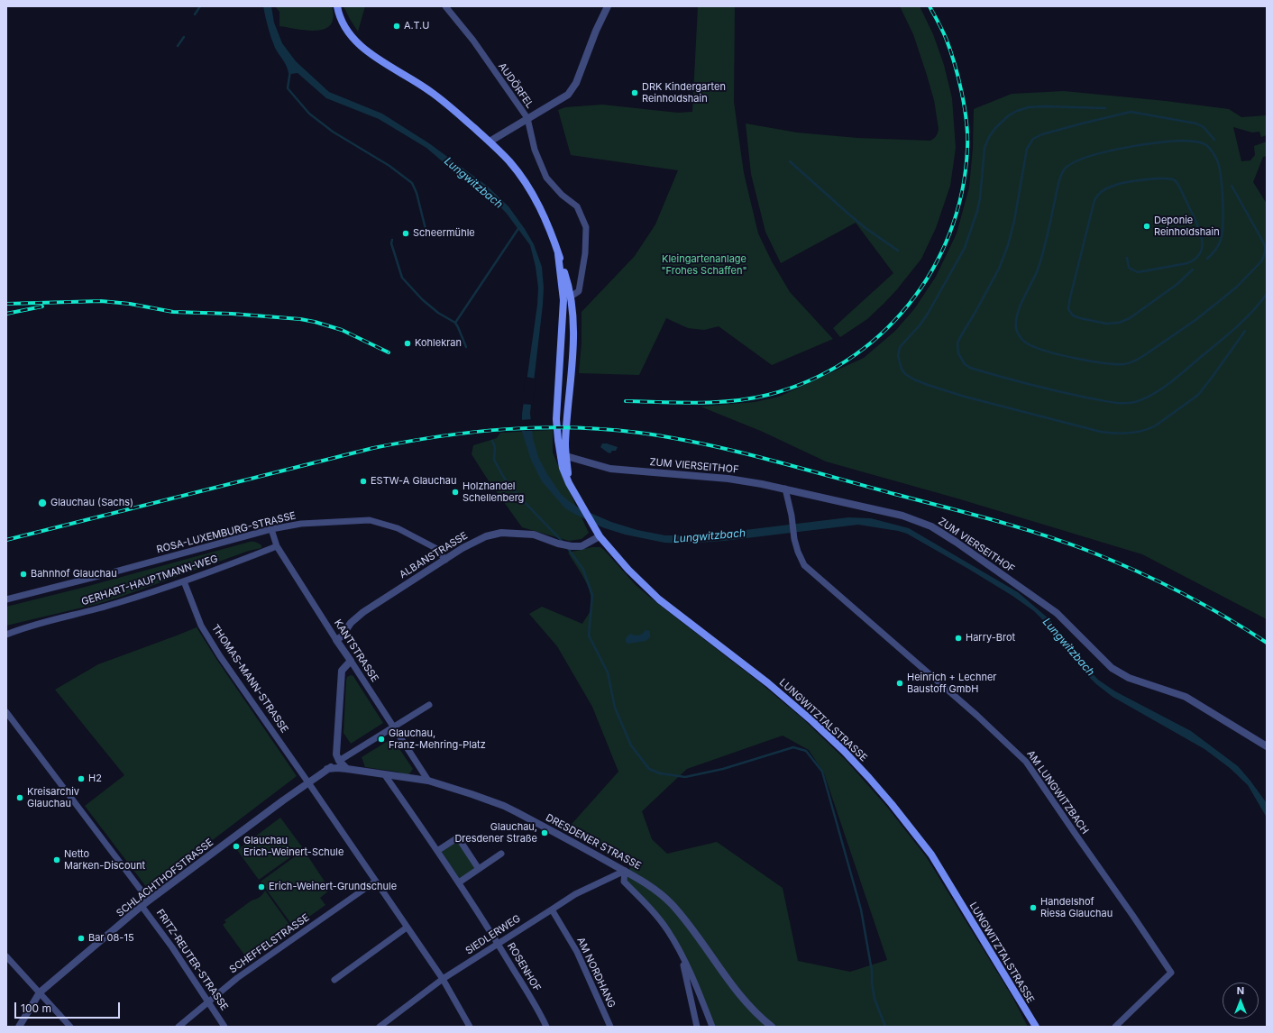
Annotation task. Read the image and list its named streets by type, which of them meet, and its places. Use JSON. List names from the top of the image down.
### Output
{
  "streets": {
    "main road": ["LUNGWITZTALSTRASSE"],
    "street": [
      "AUDÖRFEL",
      "ZUM VIERSEITHOF",
      "ROSA-LUXEMBURG-STRASSE",
      "ALBANSTRASSE",
      "GERHART-HAUPTMANN-WEG",
      "KANTSTRASSE",
      "THOMAS-MANN-STRASSE",
      "AM LUNGWITZBACH",
      "DRESDENER STRASSE",
      "SCHLACHTHOFSTRASSE",
      "SIEDLERWEG",
      "SCHEFFELSTRASSE",
      "FRITZ-REUTER-STRASSE",
      "ROSENHOF",
      "AM NORDHANG"
    ]
  },
  "crossings": [
    ["ZUM VIERSEITHOF", "LUNGWITZTALSTRASSE"],
    ["ZUM VIERSEITHOF", "AM LUNGWITZBACH"],
    ["ROSA-LUXEMBURG-STRASSE", "ALBANSTRASSE"],
    ["ROSA-LUXEMBURG-STRASSE", "KANTSTRASSE"],
    ["ALBANSTRASSE", "KANTSTRASSE"],
    ["ALBANSTRASSE", "LUNGWITZTALSTRASSE"],
    ["GERHART-HAUPTMANN-WEG", "KANTSTRASSE"],
    ["GERHART-HAUPTMANN-WEG", "THOMAS-MANN-STRASSE"],
    ["KANTSTRASSE", "DRESDENER STRASSE"],
    ["THOMAS-MANN-STRASSE", "SCHLACHTHOFSTRASSE"],
    ["THOMAS-MANN-STRASSE", "SIEDLERWEG"],
    ["THOMAS-MANN-STRASSE", "SCHEFFELSTRASSE"],
    ["DRESDENER STRASSE", "SCHLACHTHOFSTRASSE"],
    ["DRESDENER STRASSE", "SIEDLERWEG"],
    ["DRESDENER STRASSE", "ROSENHOF"],
    ["SCHLACHTHOFSTRASSE", "FRITZ-REUTER-STRASSE"],
    ["SIEDLERWEG", "ROSENHOF"],
    ["SIEDLERWEG", "AM NORDHANG"],
    ["SCHEFFELSTRASSE", "FRITZ-REUTER-STRASSE"]
  ],
  "water": ["Lungwitzbach"],
  "parks": ["Kleingartenanlage \"Frohes Schaffen\""],
  "places": [
    "A.T.U",
    "DRK Kindergarten Reinholdshain",
    "Deponie Reinholdshain",
    "Scheermühle",
    "Kohlekran",
    "ESTW-A Glauchau",
    "Holzhandel Schellenberg",
    "Glauchau (Sachs)",
    "Bahnhof Glauchau",
    "Harry-Brot",
    "Heinrich + Lechner Baustoff GmbH",
    "Glauchau, Franz-Mehring-Platz",
    "H2",
    "Kreisarchiv Glauchau",
    "Glauchau, Dresdener Straße",
    "Glauchau Erich-Weinert-Schule",
    "Netto Marken-Discount",
    "Erich-Weinert-Grundschule",
    "Handelshof Riesa Glauchau",
    "Bar 08-15"
  ],
  "scale_bar": "100 m",
  "north": "top"
}
